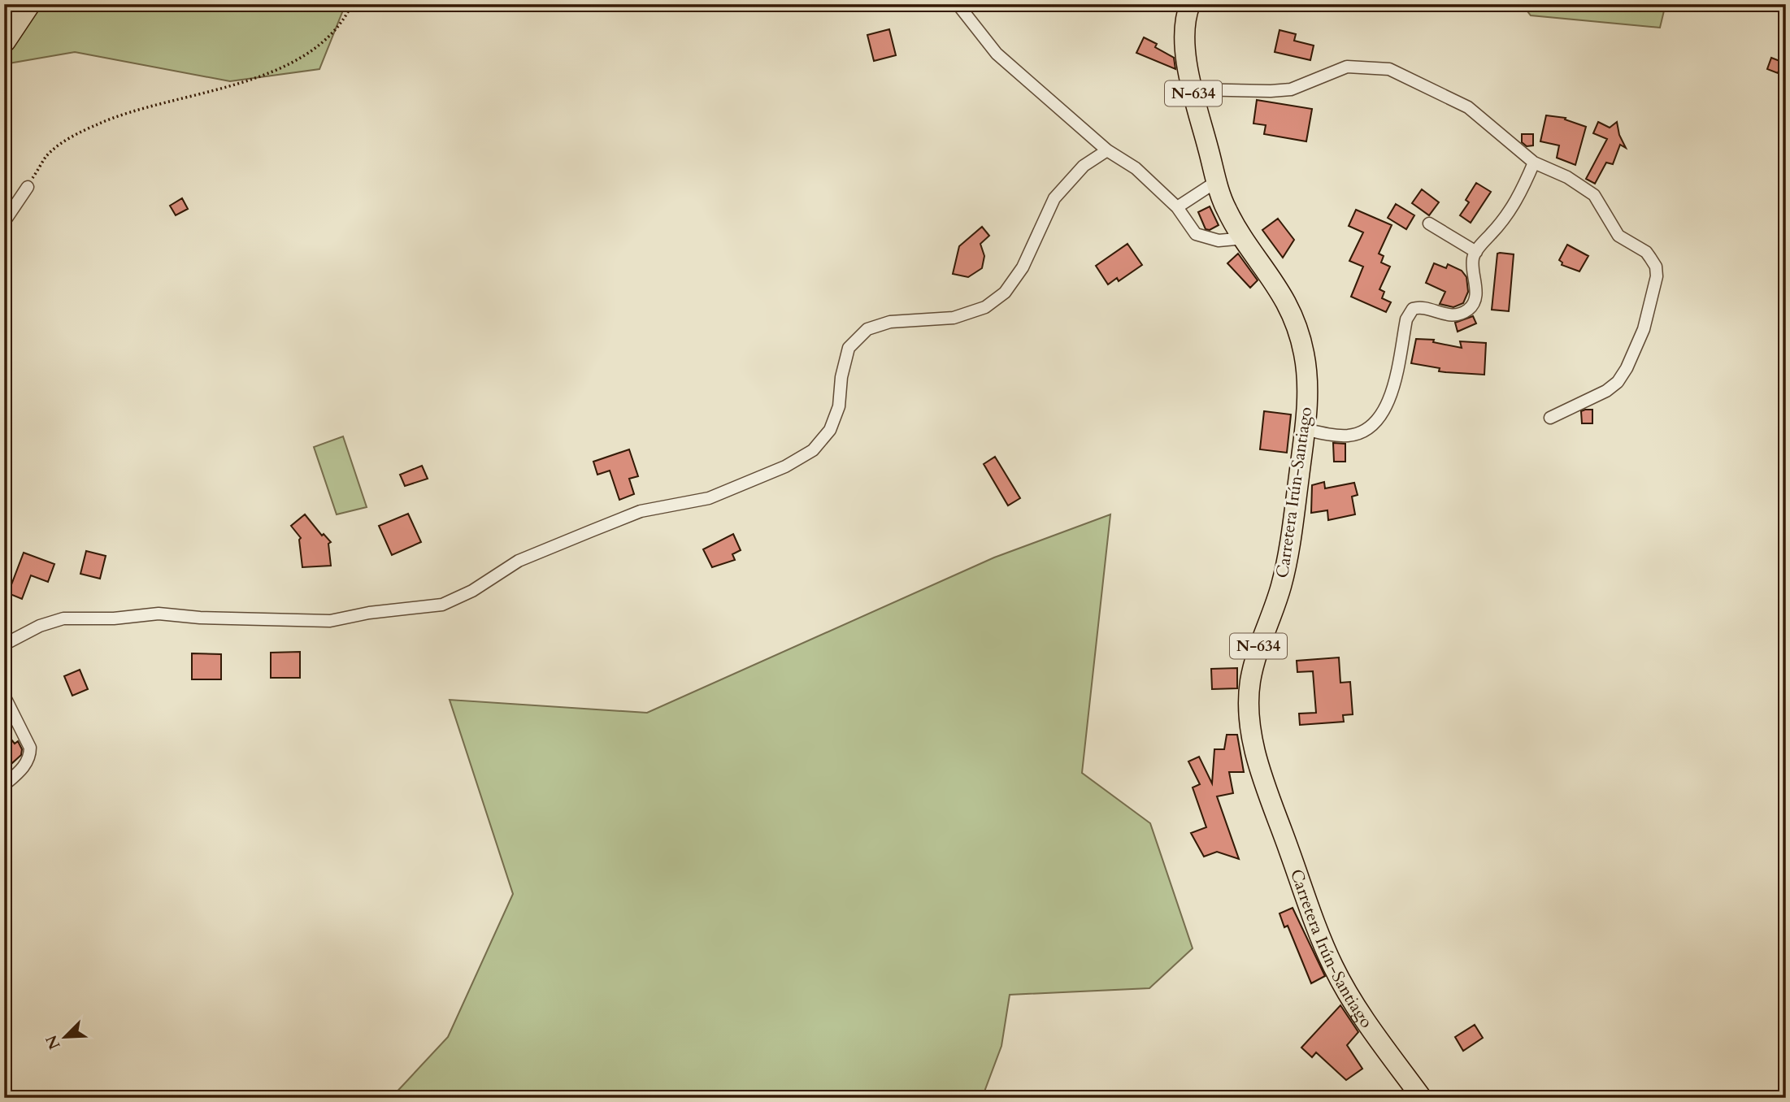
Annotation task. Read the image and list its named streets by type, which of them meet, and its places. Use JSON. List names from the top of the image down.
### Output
{
  "streets": {
    "highway": ["N-634", "Carretera Irún-Santiago"]
  },
  "north": "bottom left"
}
